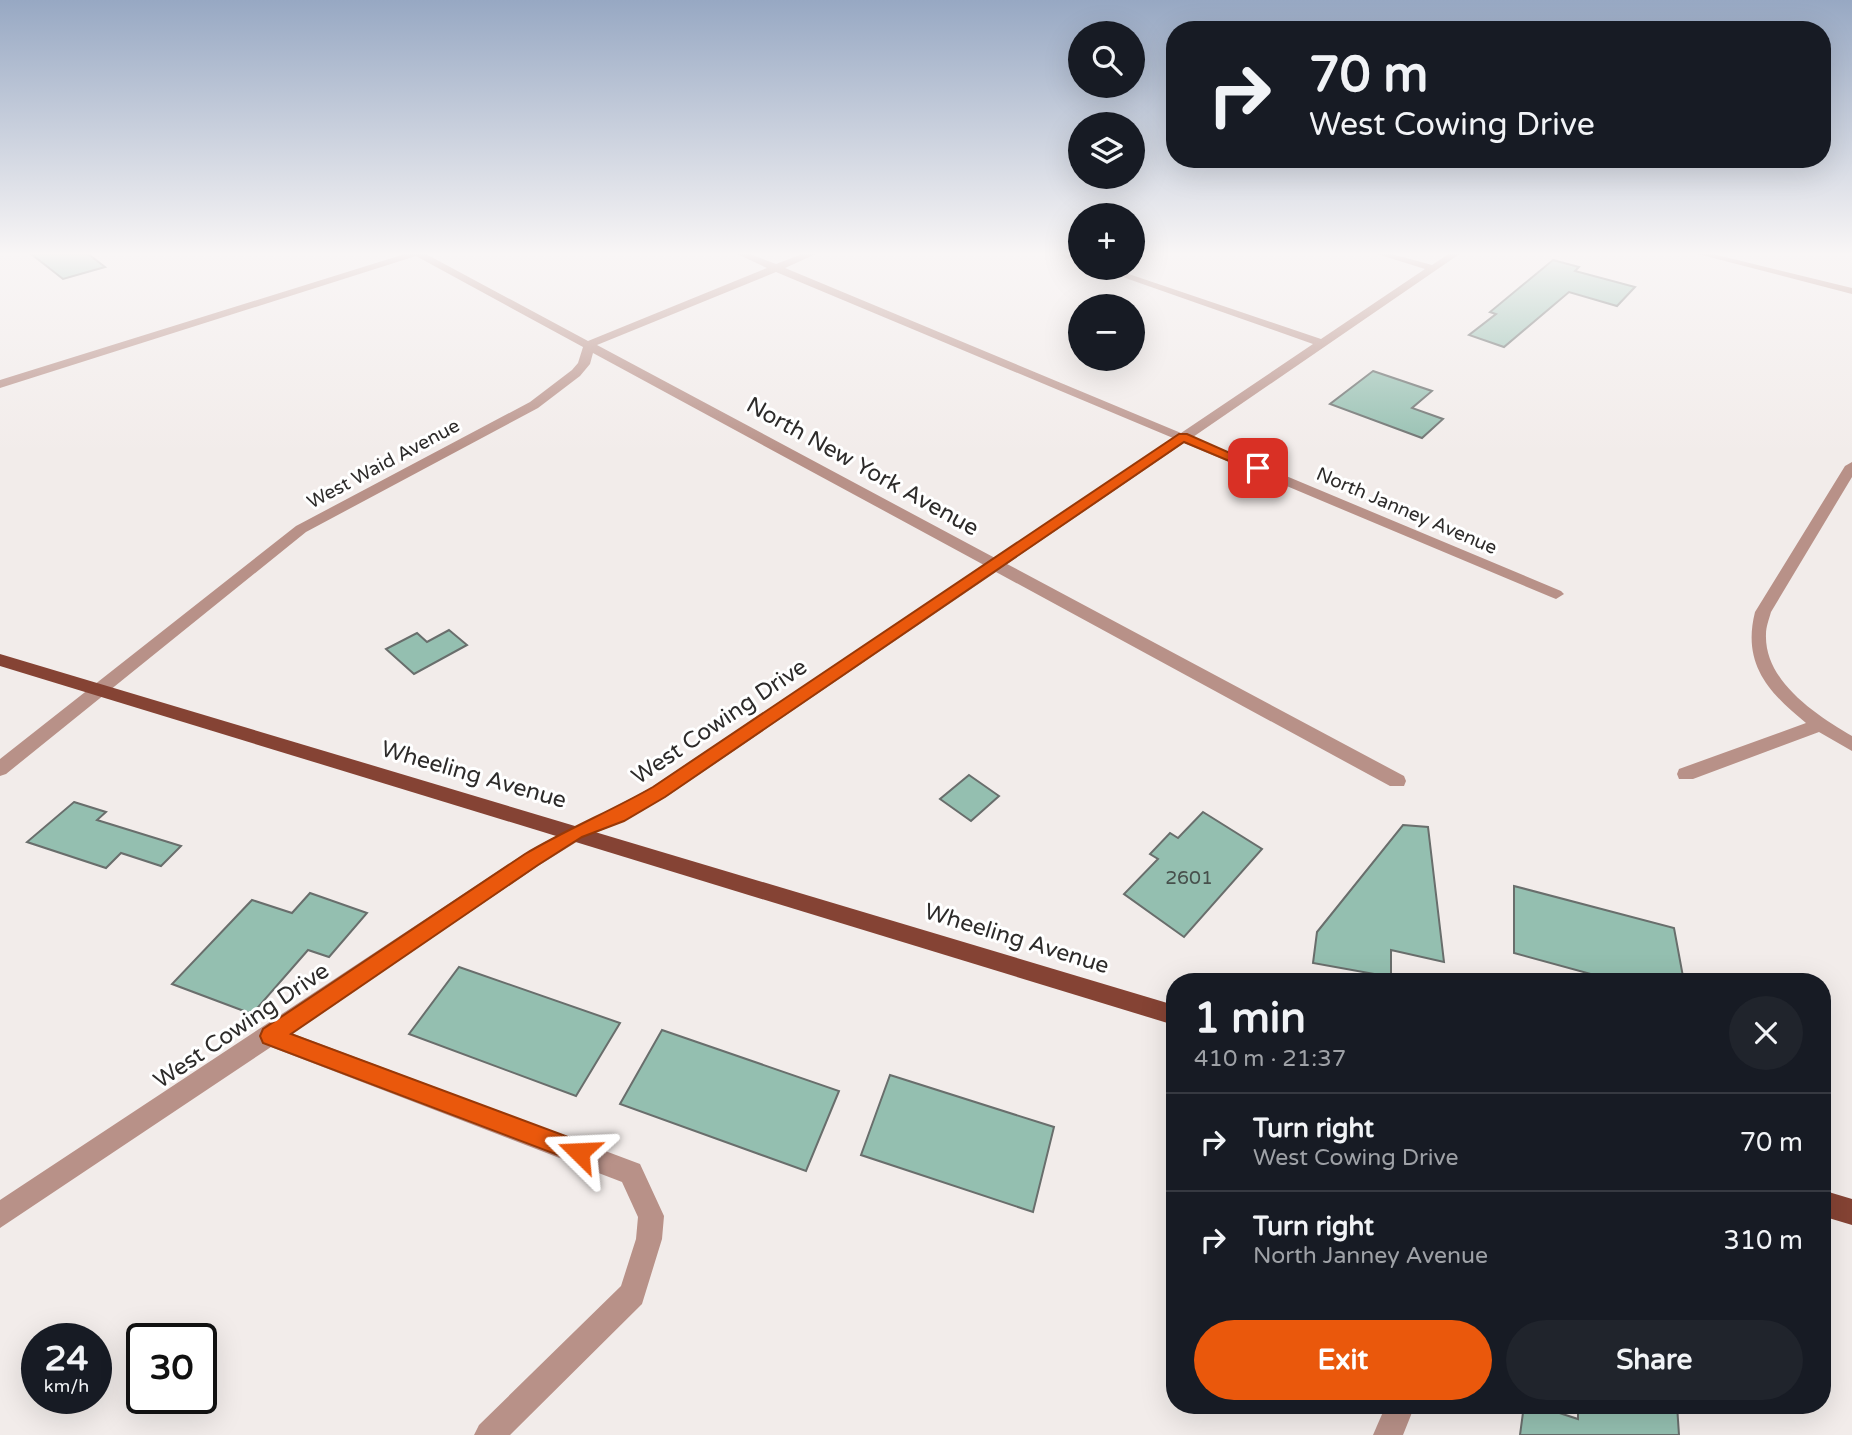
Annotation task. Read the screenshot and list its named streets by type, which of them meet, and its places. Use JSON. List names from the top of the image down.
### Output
{
  "streets": {
    "main road": ["Wheeling Avenue"],
    "street": [
      "West Waid Avenue",
      "North New York Avenue",
      "North Janney Avenue",
      "West Cowing Drive"
    ]
  },
  "crossings": [
    ["West Waid Avenue", "North New York Avenue"],
    ["West Waid Avenue", "Wheeling Avenue"],
    ["North New York Avenue", "West Cowing Drive"],
    ["North Janney Avenue", "West Cowing Drive"],
    ["West Cowing Drive", "Wheeling Avenue"]
  ],
  "house_numbers": ["2601"],
  "page": {
    "map_buttons": ["+", "−"],
    "turn": ["70 m", "West Cowing Drive"],
    "heading": ["1 min", "410 m · 21:37"],
    "list": [
      {
        "name": "Turn right",
        "note": "West Cowing Drive",
        "value": "70 m"
      },
      {
        "name": "Turn right",
        "note": "North Janney Avenue",
        "value": "310 m"
      }
    ],
    "buttons": ["Exit", "Share"],
    "speed": "24 km/h",
    "limit": "30"
  }
}
